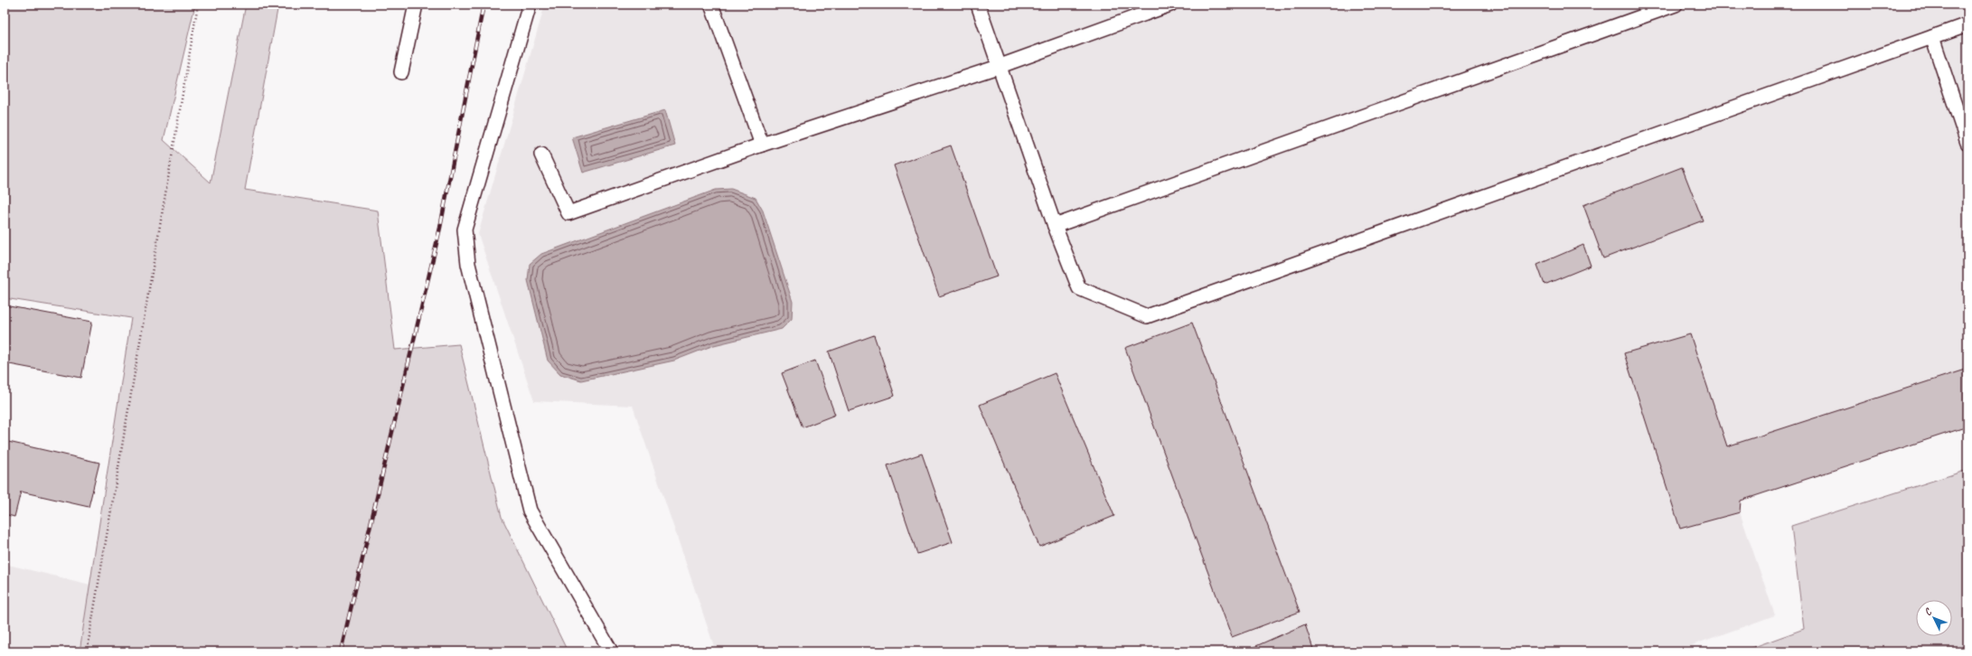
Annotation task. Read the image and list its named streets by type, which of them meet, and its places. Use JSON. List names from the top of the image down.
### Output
{
  "north": "top left"
}
